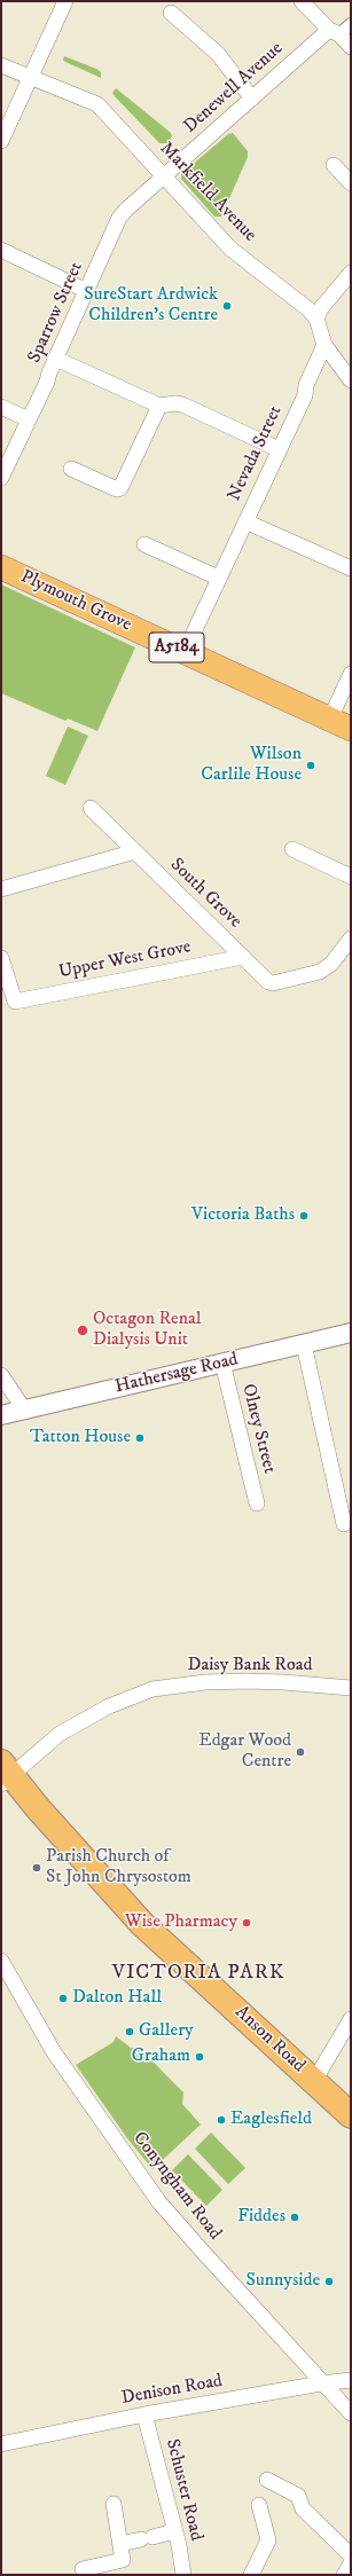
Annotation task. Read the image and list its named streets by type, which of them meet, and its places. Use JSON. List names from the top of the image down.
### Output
{
  "streets": {
    "highway": ["Anson Road"],
    "main road": ["Plymouth Grove", "A5184"],
    "street": [
      "Denewell Avenue",
      "Markfield Avenue",
      "Sparrow Street",
      "Nevada Street",
      "South Grove",
      "Upper West Grove",
      "Hathersage Road",
      "Olney Street",
      "Daisy Bank Road",
      "Conyngham Road",
      "Denison Road",
      "Schuster Road"
    ]
  },
  "crossings": [
    ["Denewell Avenue", "Markfield Avenue"],
    ["Denewell Avenue", "Sparrow Street"],
    ["Markfield Avenue", "Sparrow Street"],
    ["Markfield Avenue", "Nevada Street"],
    ["Nevada Street", "Plymouth Grove"],
    ["South Grove", "Upper West Grove"],
    ["Hathersage Road", "Olney Street"],
    ["Daisy Bank Road", "Anson Road"],
    ["Conyngham Road", "Denison Road"],
    ["Denison Road", "Schuster Road"]
  ],
  "districts": ["VICTORIA PARK"],
  "places": [
    "SureStart Ardwick Children's Centre",
    "Wilson Carlile House",
    "Victoria Baths",
    "Octagon Renal Dialysis Unit",
    "Tatton House",
    "Edgar Wood Centre",
    "Parish Church of St John Chrysostom",
    "Wise Pharmacy",
    "Dalton Hall",
    "Gallery",
    "Graham",
    "Eaglesfield",
    "Fiddes",
    "Sunnyside"
  ]
}
